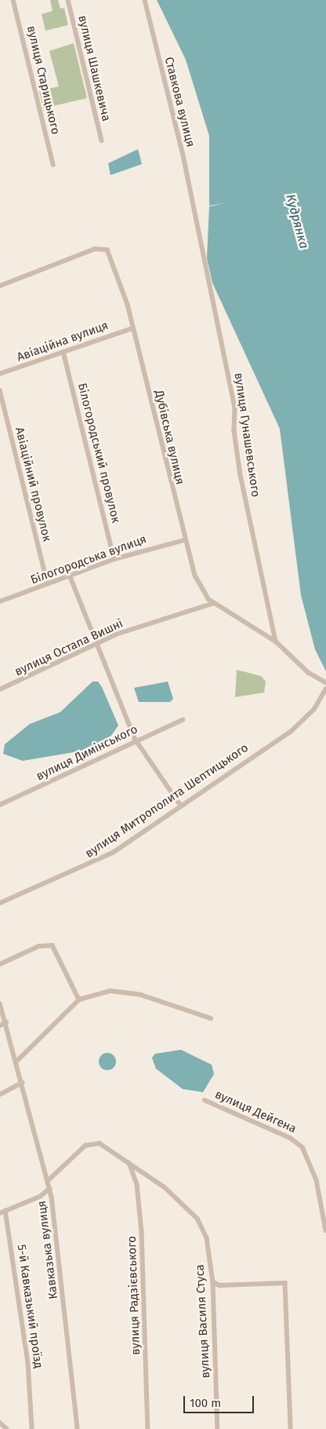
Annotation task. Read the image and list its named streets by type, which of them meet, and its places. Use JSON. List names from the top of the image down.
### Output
{
  "streets": {
    "street": [
      "вулиця Шашкевича",
      "вулиця Старицького",
      "Ставкова вулиця",
      "Авіаційна вулиця",
      "вулиця Гунашевського",
      "Дубівська вулиця",
      "Білогородський провулок",
      "Авіаційний провулок",
      "Білогородська вулиця",
      "вулиця Остапа Вишні",
      "вулиця Димінського",
      "вулиця Митрополита Шептицького",
      "вулиця Дейгена",
      "Кавказька вулиця",
      "вулиця Радзієвського",
      "5-й Кавказький проїзд",
      "вулиця Василя Стуса"
    ]
  },
  "crossings": [
    ["Ставкова вулиця", "вулиця Гунашевського"],
    ["Авіаційна вулиця", "Дубівська вулиця"],
    ["Авіаційна вулиця", "Білогородський провулок"],
    ["вулиця Гунашевського", "Дубівська вулиця"],
    ["Дубівська вулиця", "Білогородська вулиця"],
    ["Дубівська вулиця", "вулиця Остапа Вишні"],
    ["Білогородський провулок", "Білогородська вулиця"],
    ["Авіаційний провулок", "Білогородська вулиця"],
    ["Кавказька вулиця", "вулиця Василя Стуса"],
    ["вулиця Радзієвського", "вулиця Василя Стуса"]
  ],
  "water": ["Кудрянка"],
  "scale_bar": "100 m"
}
